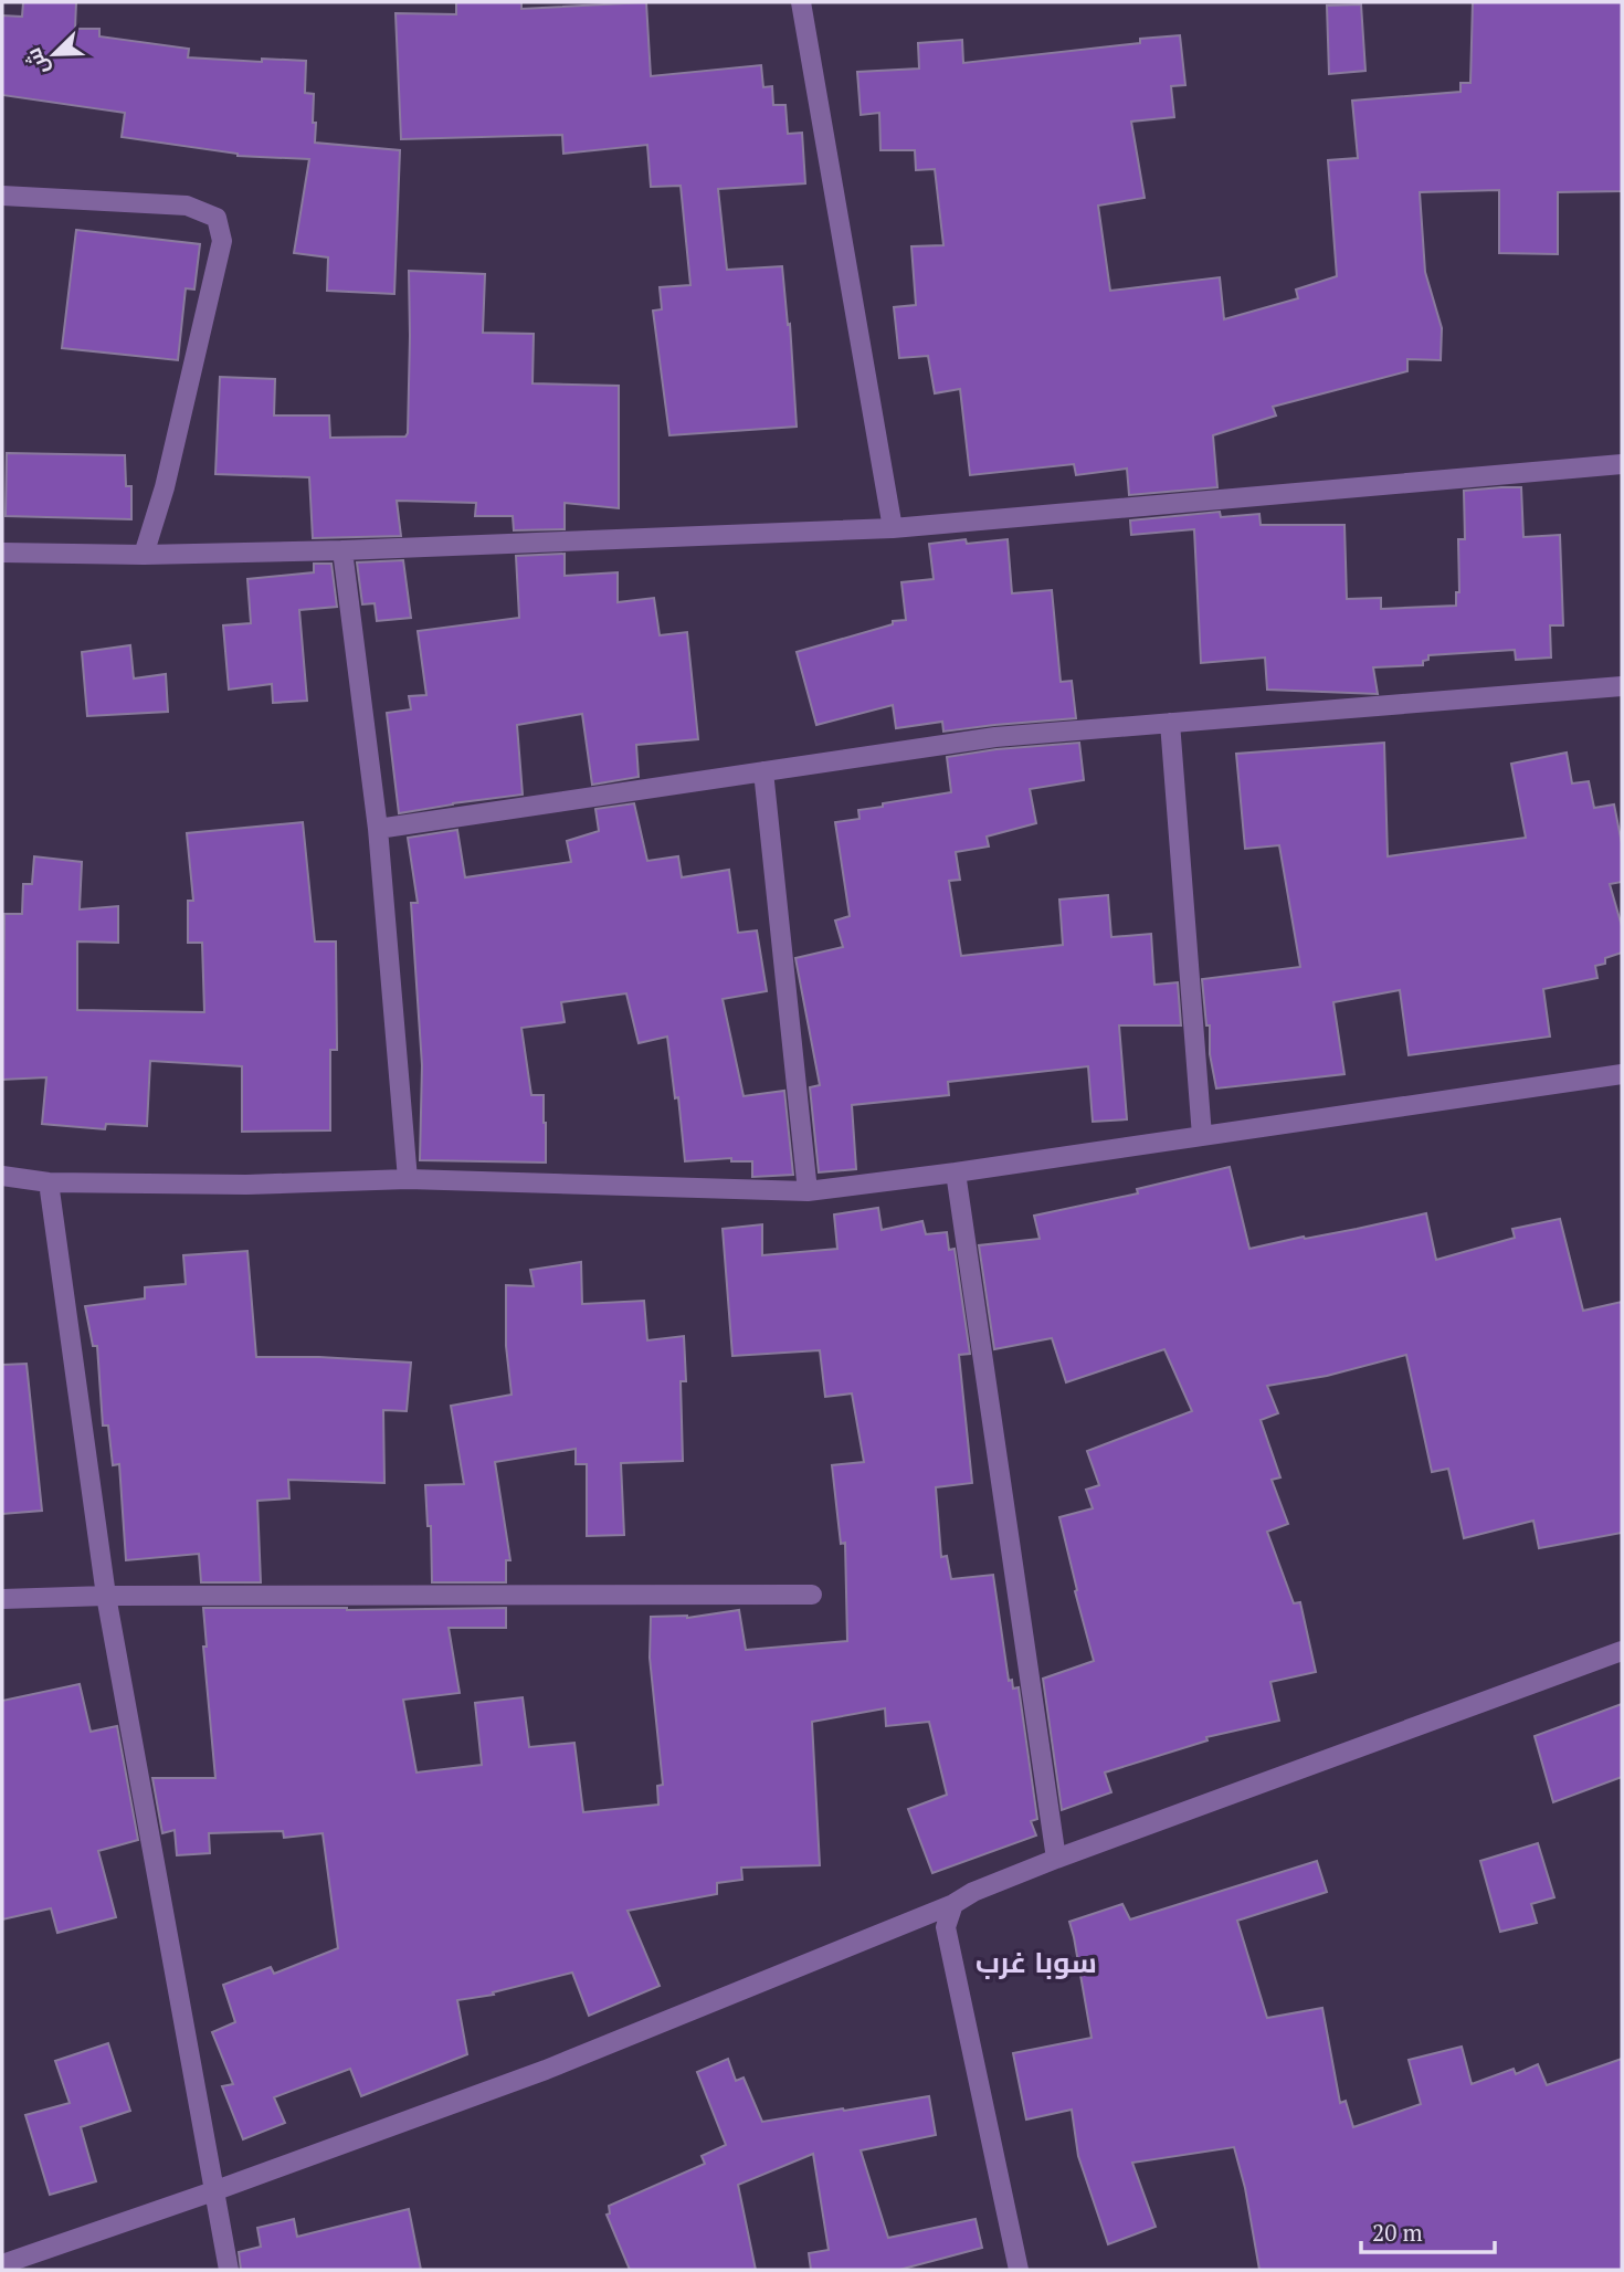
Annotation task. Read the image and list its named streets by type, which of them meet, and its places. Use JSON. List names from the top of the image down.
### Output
{
  "districts": ["سوبا غرب"],
  "scale_bar": "20 m",
  "north": "bottom left"
}
